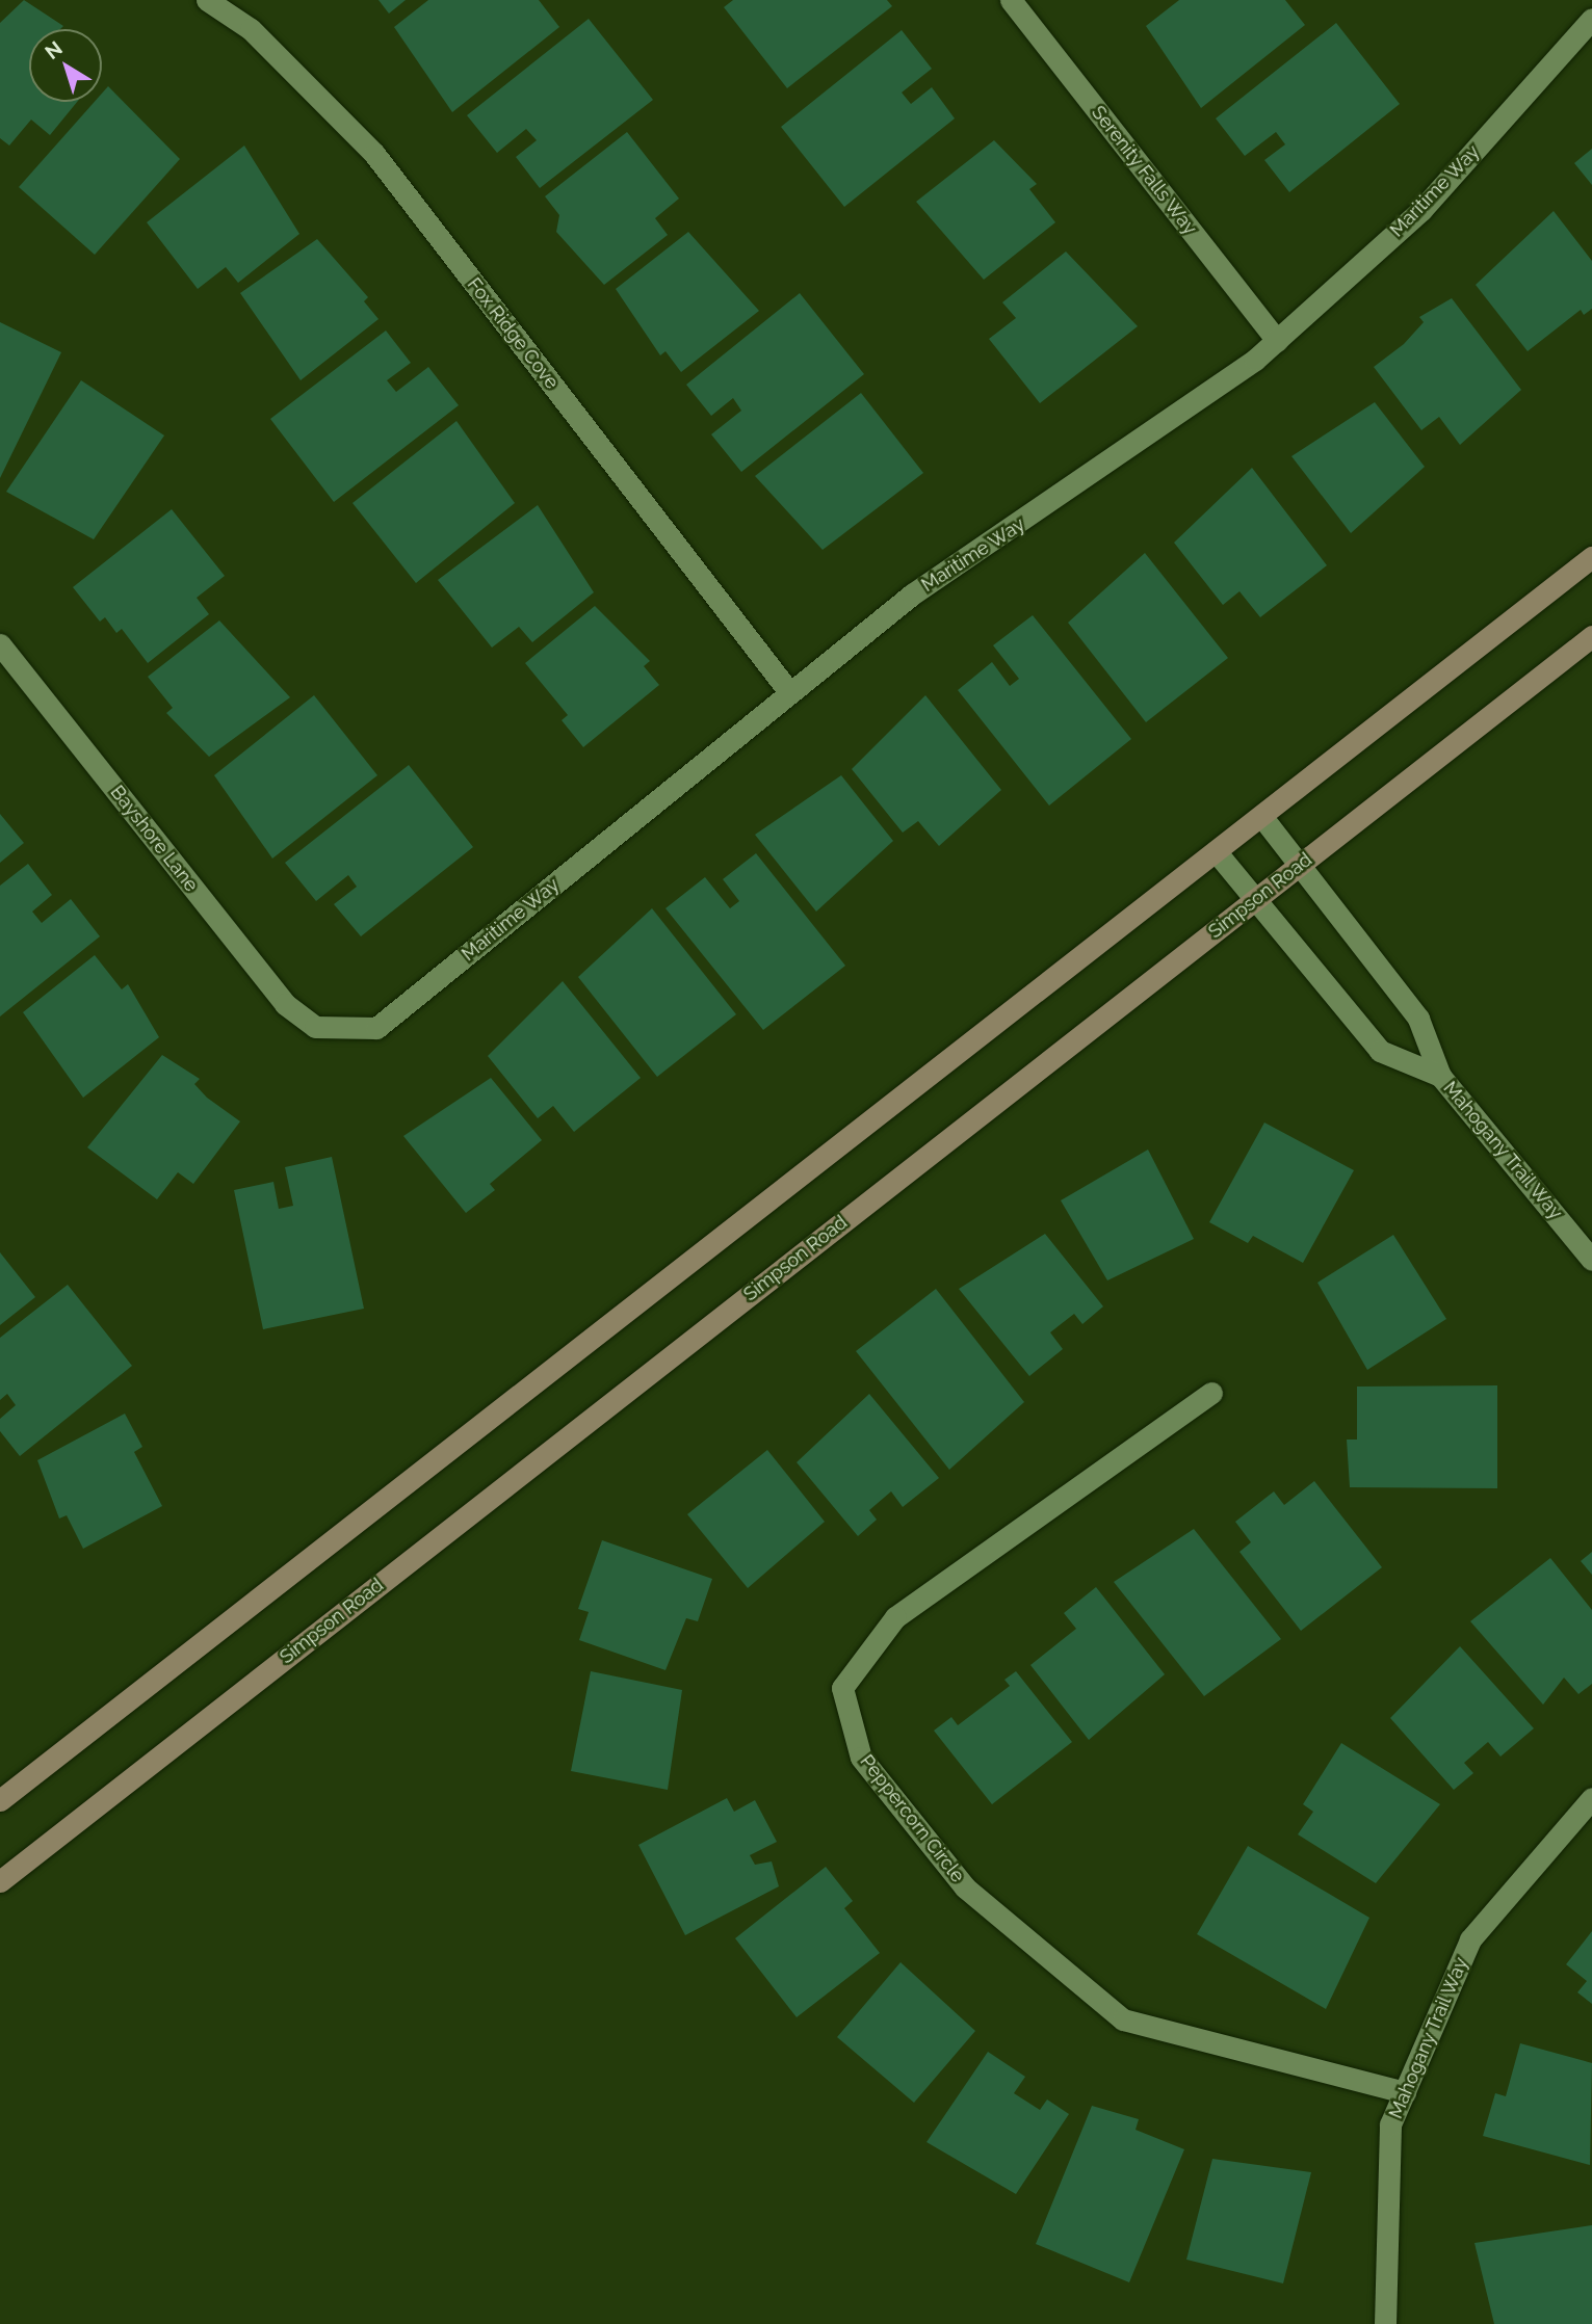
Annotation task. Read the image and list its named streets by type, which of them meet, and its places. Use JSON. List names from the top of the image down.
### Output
{
  "streets": {
    "main road": ["Simpson Road"],
    "street": [
      "Serenity Falls Way",
      "Maritime Way",
      "Fox Ridge Cove",
      "Bayshore Lane",
      "Mahogany Trail Way",
      "Peppercorn Circle"
    ]
  },
  "crossings": [
    ["Serenity Falls Way", "Maritime Way"],
    ["Maritime Way", "Fox Ridge Cove"],
    ["Maritime Way", "Bayshore Lane"],
    ["Simpson Road", "Mahogany Trail Way"],
    ["Mahogany Trail Way", "Peppercorn Circle"]
  ],
  "north": "top left"
}
